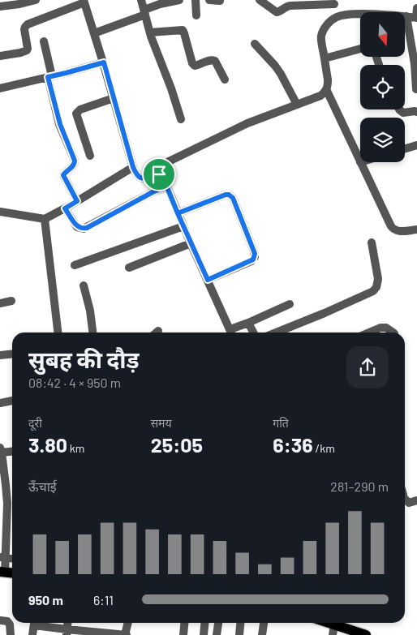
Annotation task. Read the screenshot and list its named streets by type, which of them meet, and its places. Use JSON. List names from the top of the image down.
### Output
{
  "north": "bottom",
  "page": {
    "heading": ["सुबह की दौड़", "08:42 · 4 × 950 m"],
    "stats": [
      ["दूरी", "3.80 km"],
      ["समय", "25:05"],
      ["गति", "6:36 /km"]
    ],
    "chart": ["ऊँचाई", "281–290 m"],
    "list": [
      {
        "name": "950 m",
        "note": "6:11"
      }
    ]
  }
}
